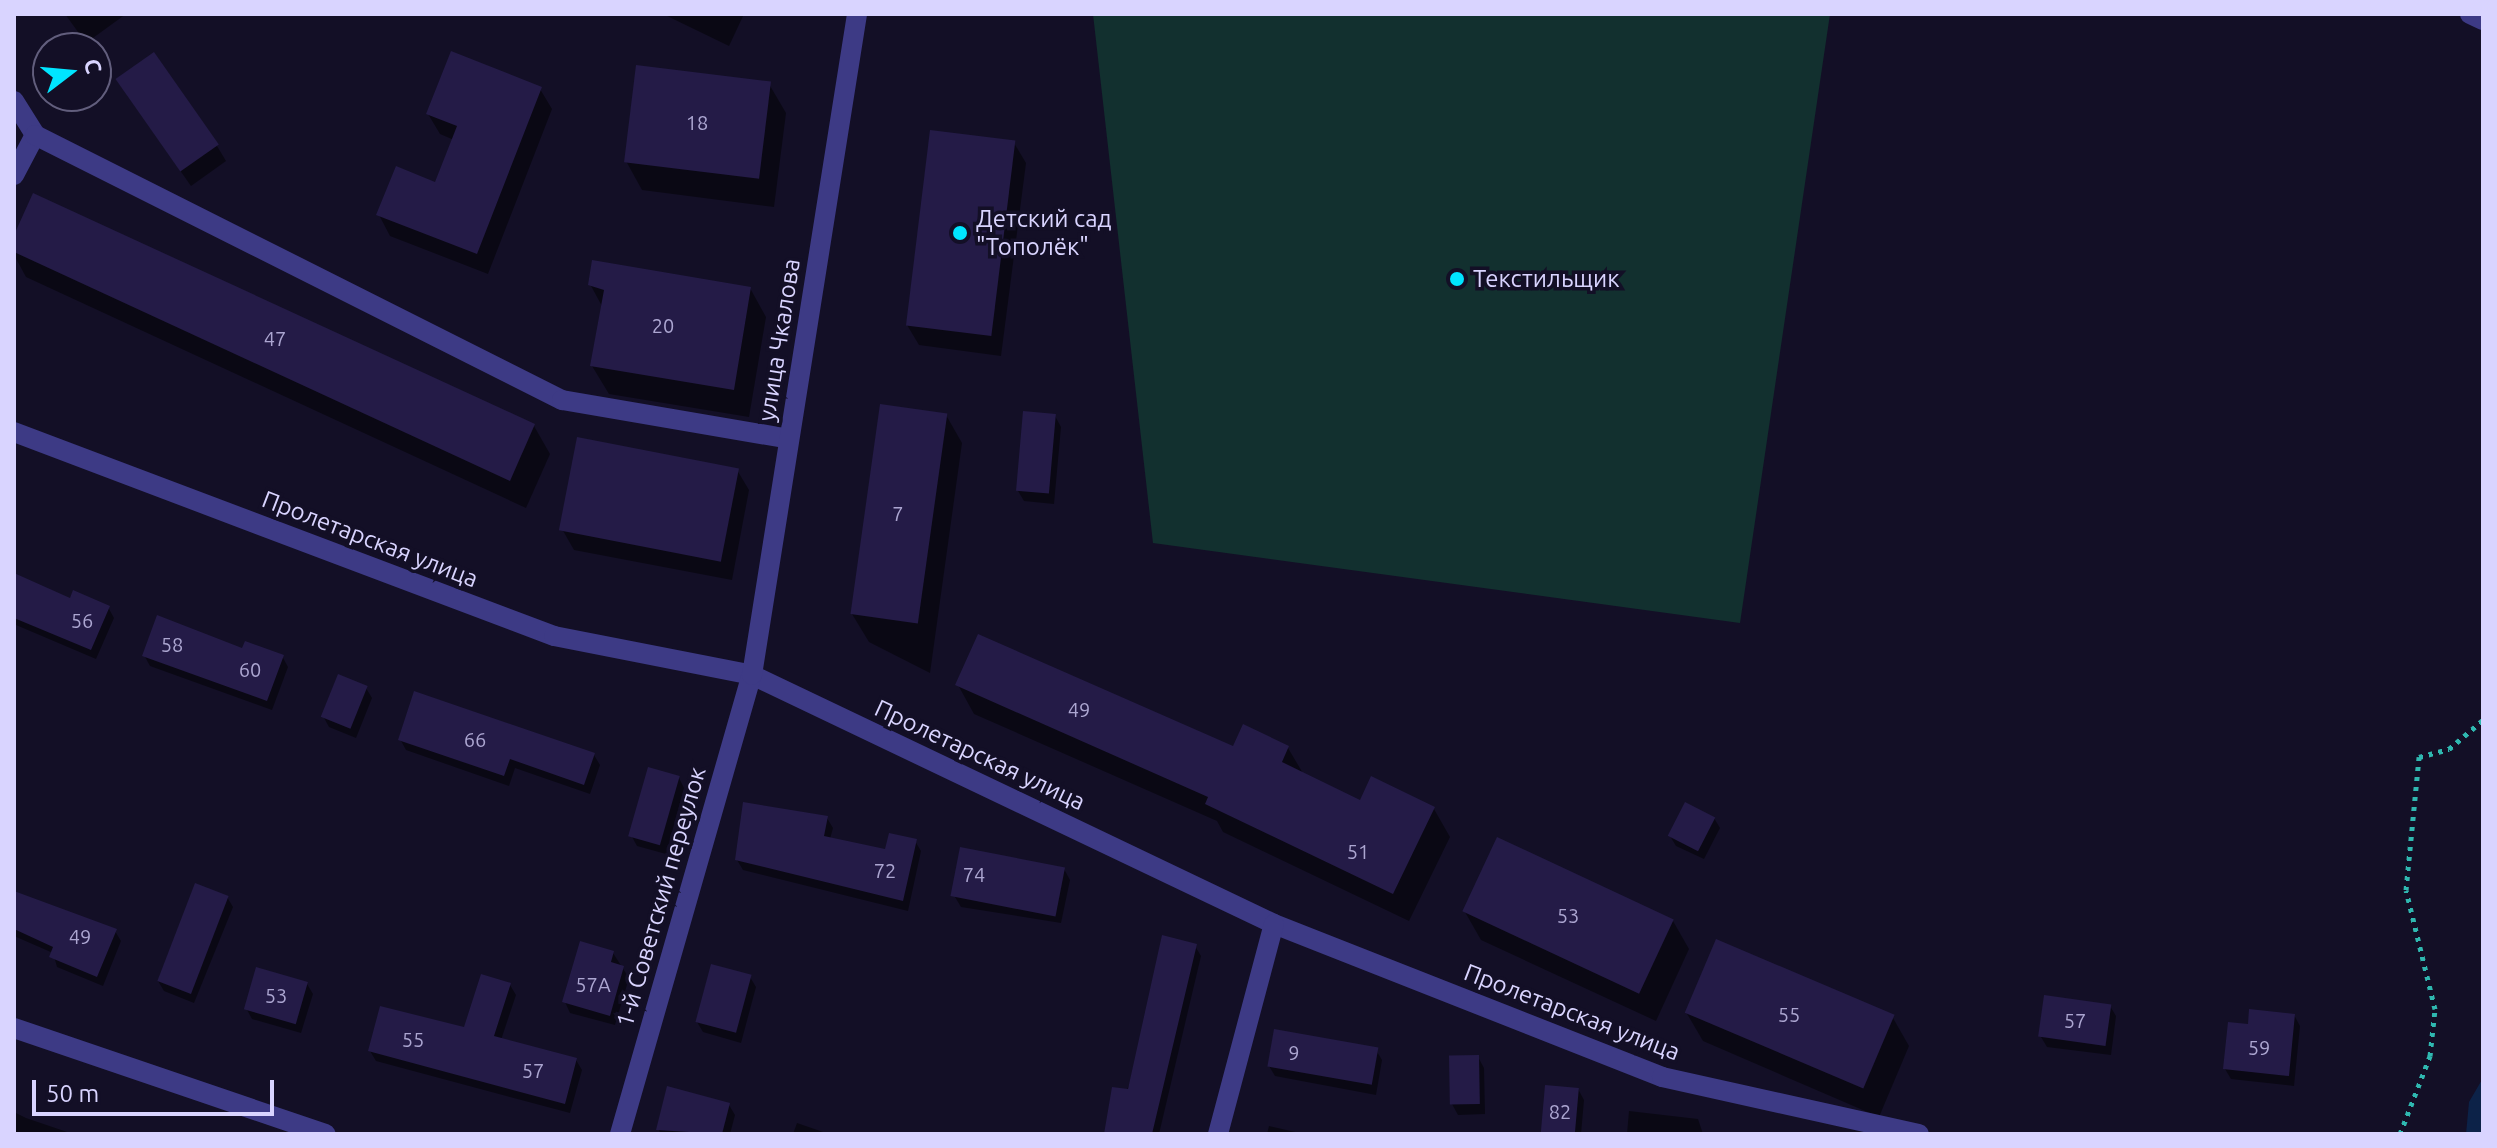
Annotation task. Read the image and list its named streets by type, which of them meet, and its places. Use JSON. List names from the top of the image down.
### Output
{
  "streets": {
    "street": ["улица Чкалова", "Пролетарская улица", "1-й Советский переулок"]
  },
  "crossings": [
    ["улица Чкалова", "Пролетарская улица"],
    ["улица Чкалова", "1-й Советский переулок"],
    ["Пролетарская улица", "1-й Советский переулок"]
  ],
  "places": ["Детский сад \"Тополёк\"", "Текстильщик"],
  "house_numbers": [
    "18",
    "20",
    "47",
    "7",
    "56",
    "58",
    "60",
    "49",
    "66",
    "51",
    "72",
    "74",
    "53",
    "49",
    "57А",
    "53",
    "55",
    "57",
    "55",
    "59",
    "9",
    "57",
    "82"
  ],
  "scale_bar": "50 m",
  "north": "right"
}
